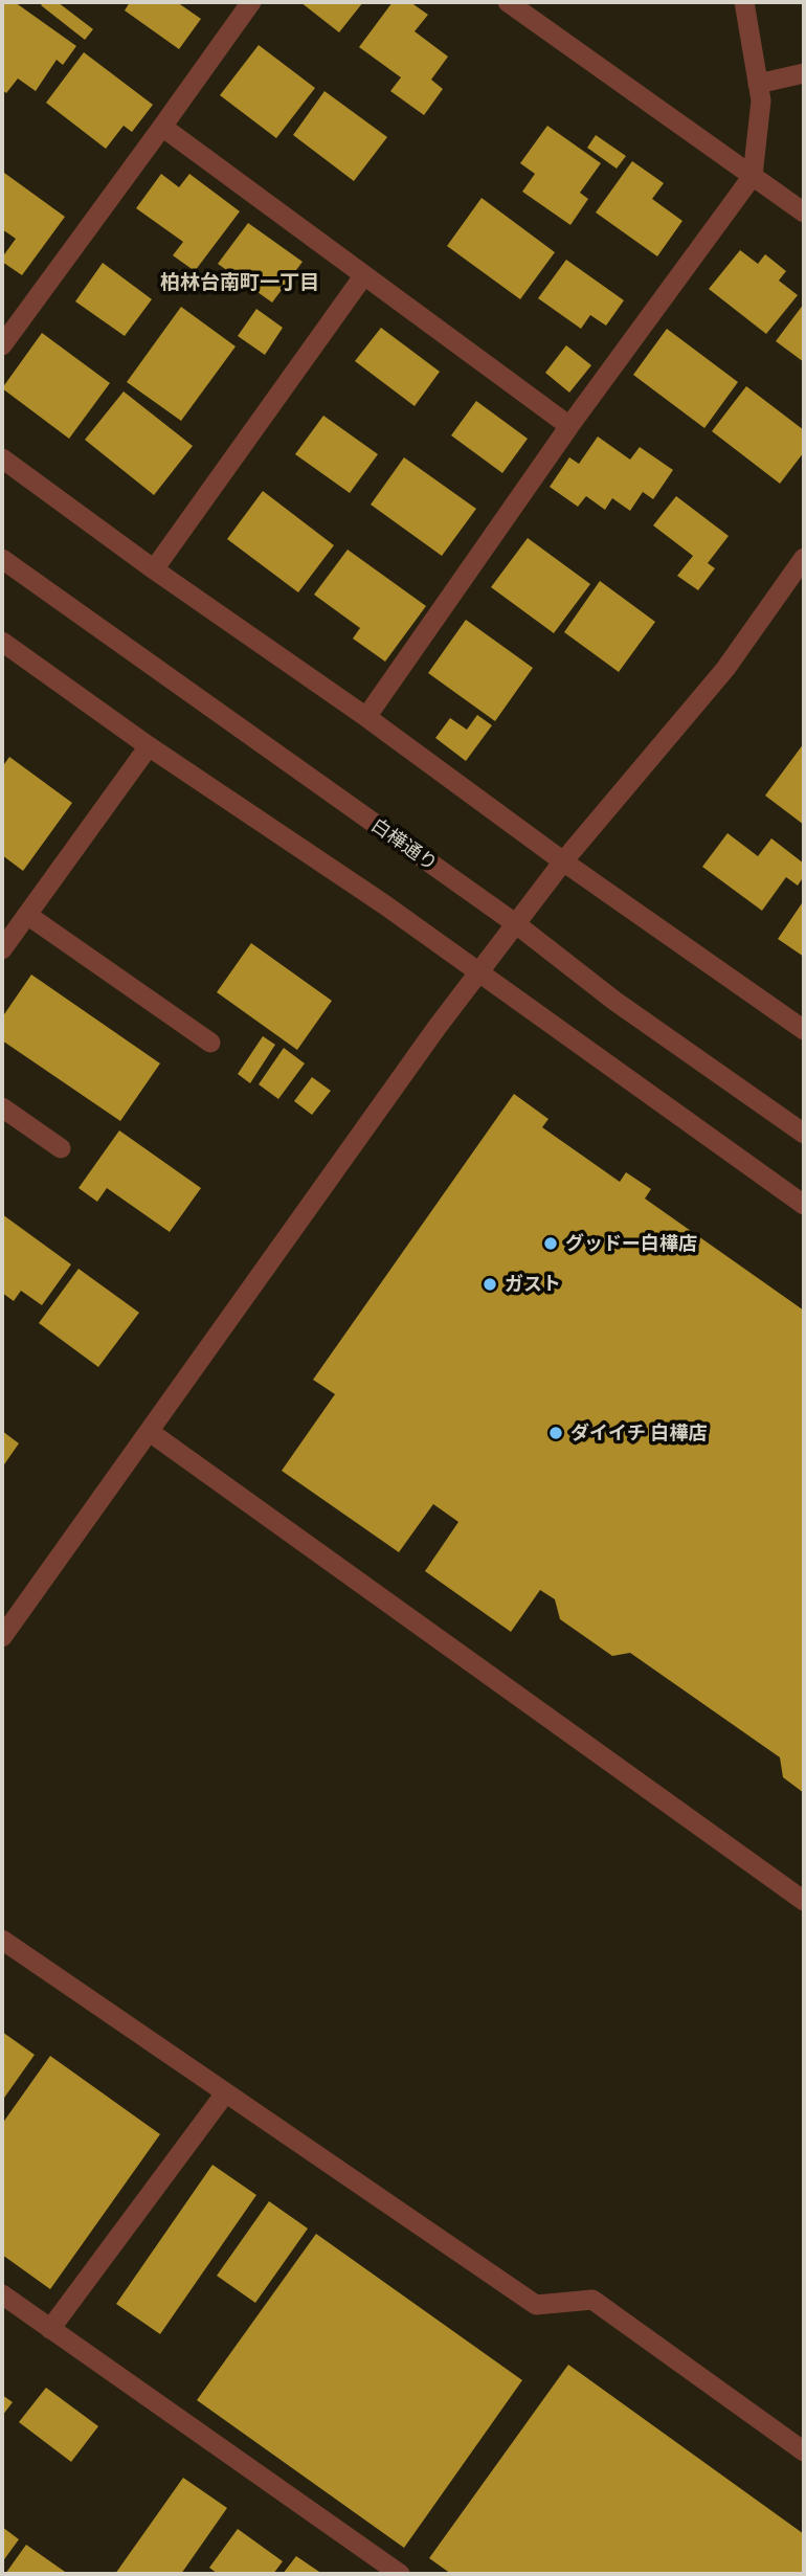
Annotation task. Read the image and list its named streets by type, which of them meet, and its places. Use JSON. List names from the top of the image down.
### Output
{
  "streets": {
    "street": ["白樺通り"]
  },
  "districts": ["柏林台南町一丁目"],
  "places": ["グッドー白樺店", "ガスト", "ダイイチ 白樺店"]
}
